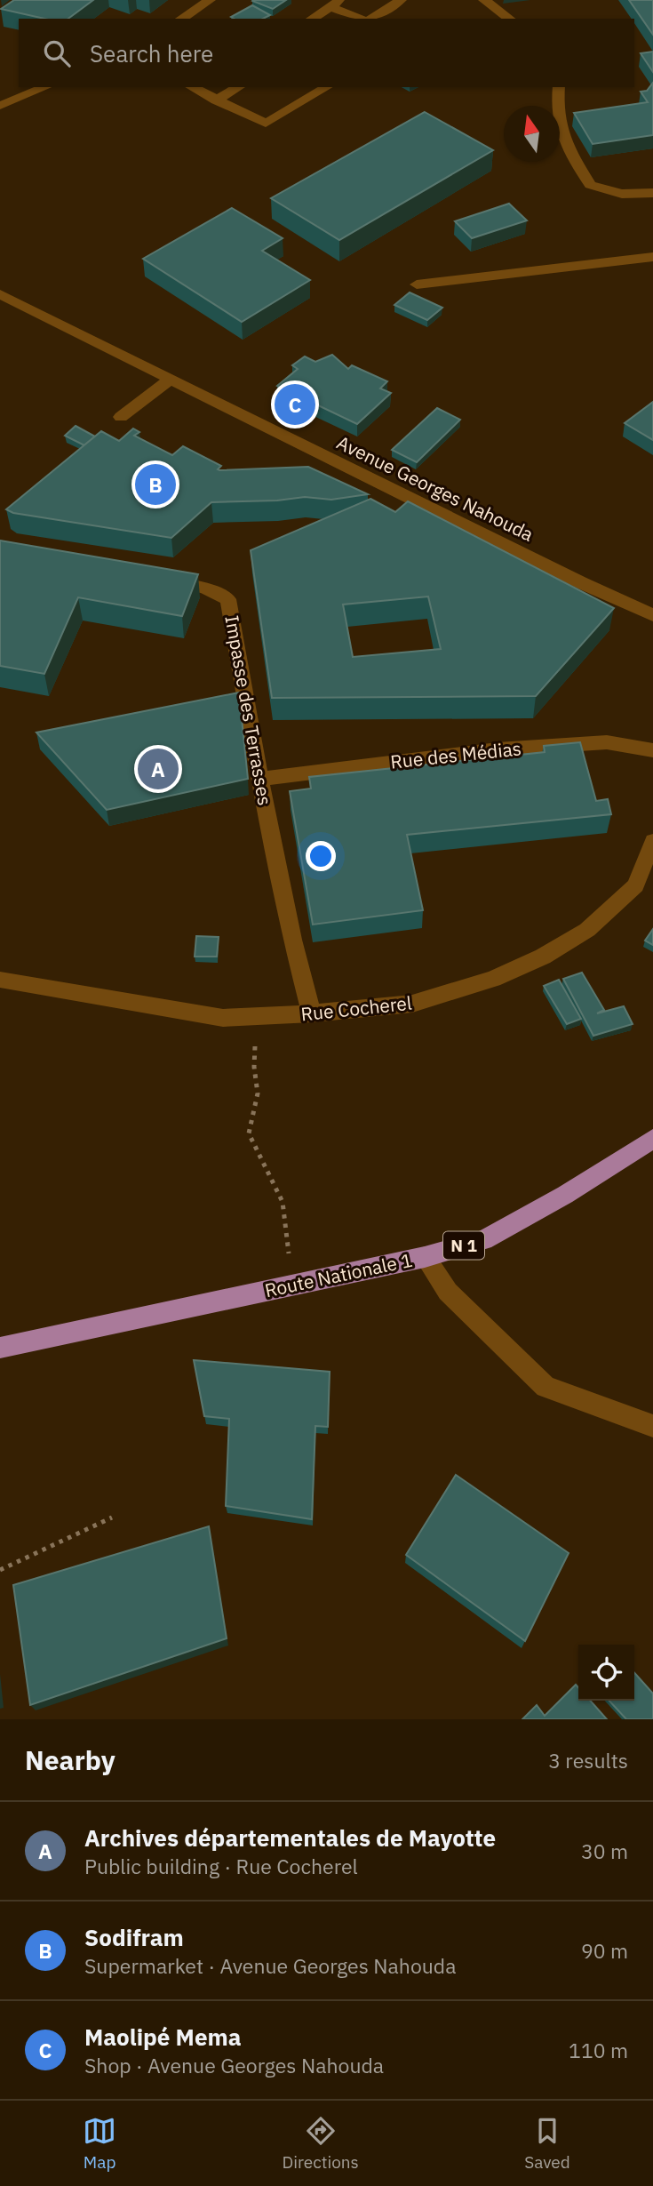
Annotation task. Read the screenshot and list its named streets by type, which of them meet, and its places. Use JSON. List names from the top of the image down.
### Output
{
  "streets": {
    "main road": ["N 1", "Route Nationale 1"],
    "street": [
      "Avenue Georges Nahouda",
      "Impasse des Terrasses",
      "Rue des Médias",
      "Rue Cocherel"
    ]
  },
  "crossings": [
    ["Impasse des Terrasses", "Rue des Médias"],
    ["Impasse des Terrasses", "Rue Cocherel"]
  ],
  "north": "top",
  "page": {
    "search": "Search here",
    "pins": ["C", "B", "A"],
    "heading": ["Nearby", "3 results"],
    "list": [
      {
        "mark": "A",
        "name": "Archives départementales de Mayotte",
        "note": "Public building · Rue Cocherel",
        "value": "30 m"
      },
      {
        "mark": "B",
        "name": "Sodifram",
        "note": "Supermarket · Avenue Georges Nahouda",
        "value": "90 m"
      },
      {
        "mark": "C",
        "name": "Maolipé Mema",
        "note": "Shop · Avenue Georges Nahouda",
        "value": "110 m"
      }
    ],
    "nav": ["Map", "Directions", "Saved"]
  }
}
